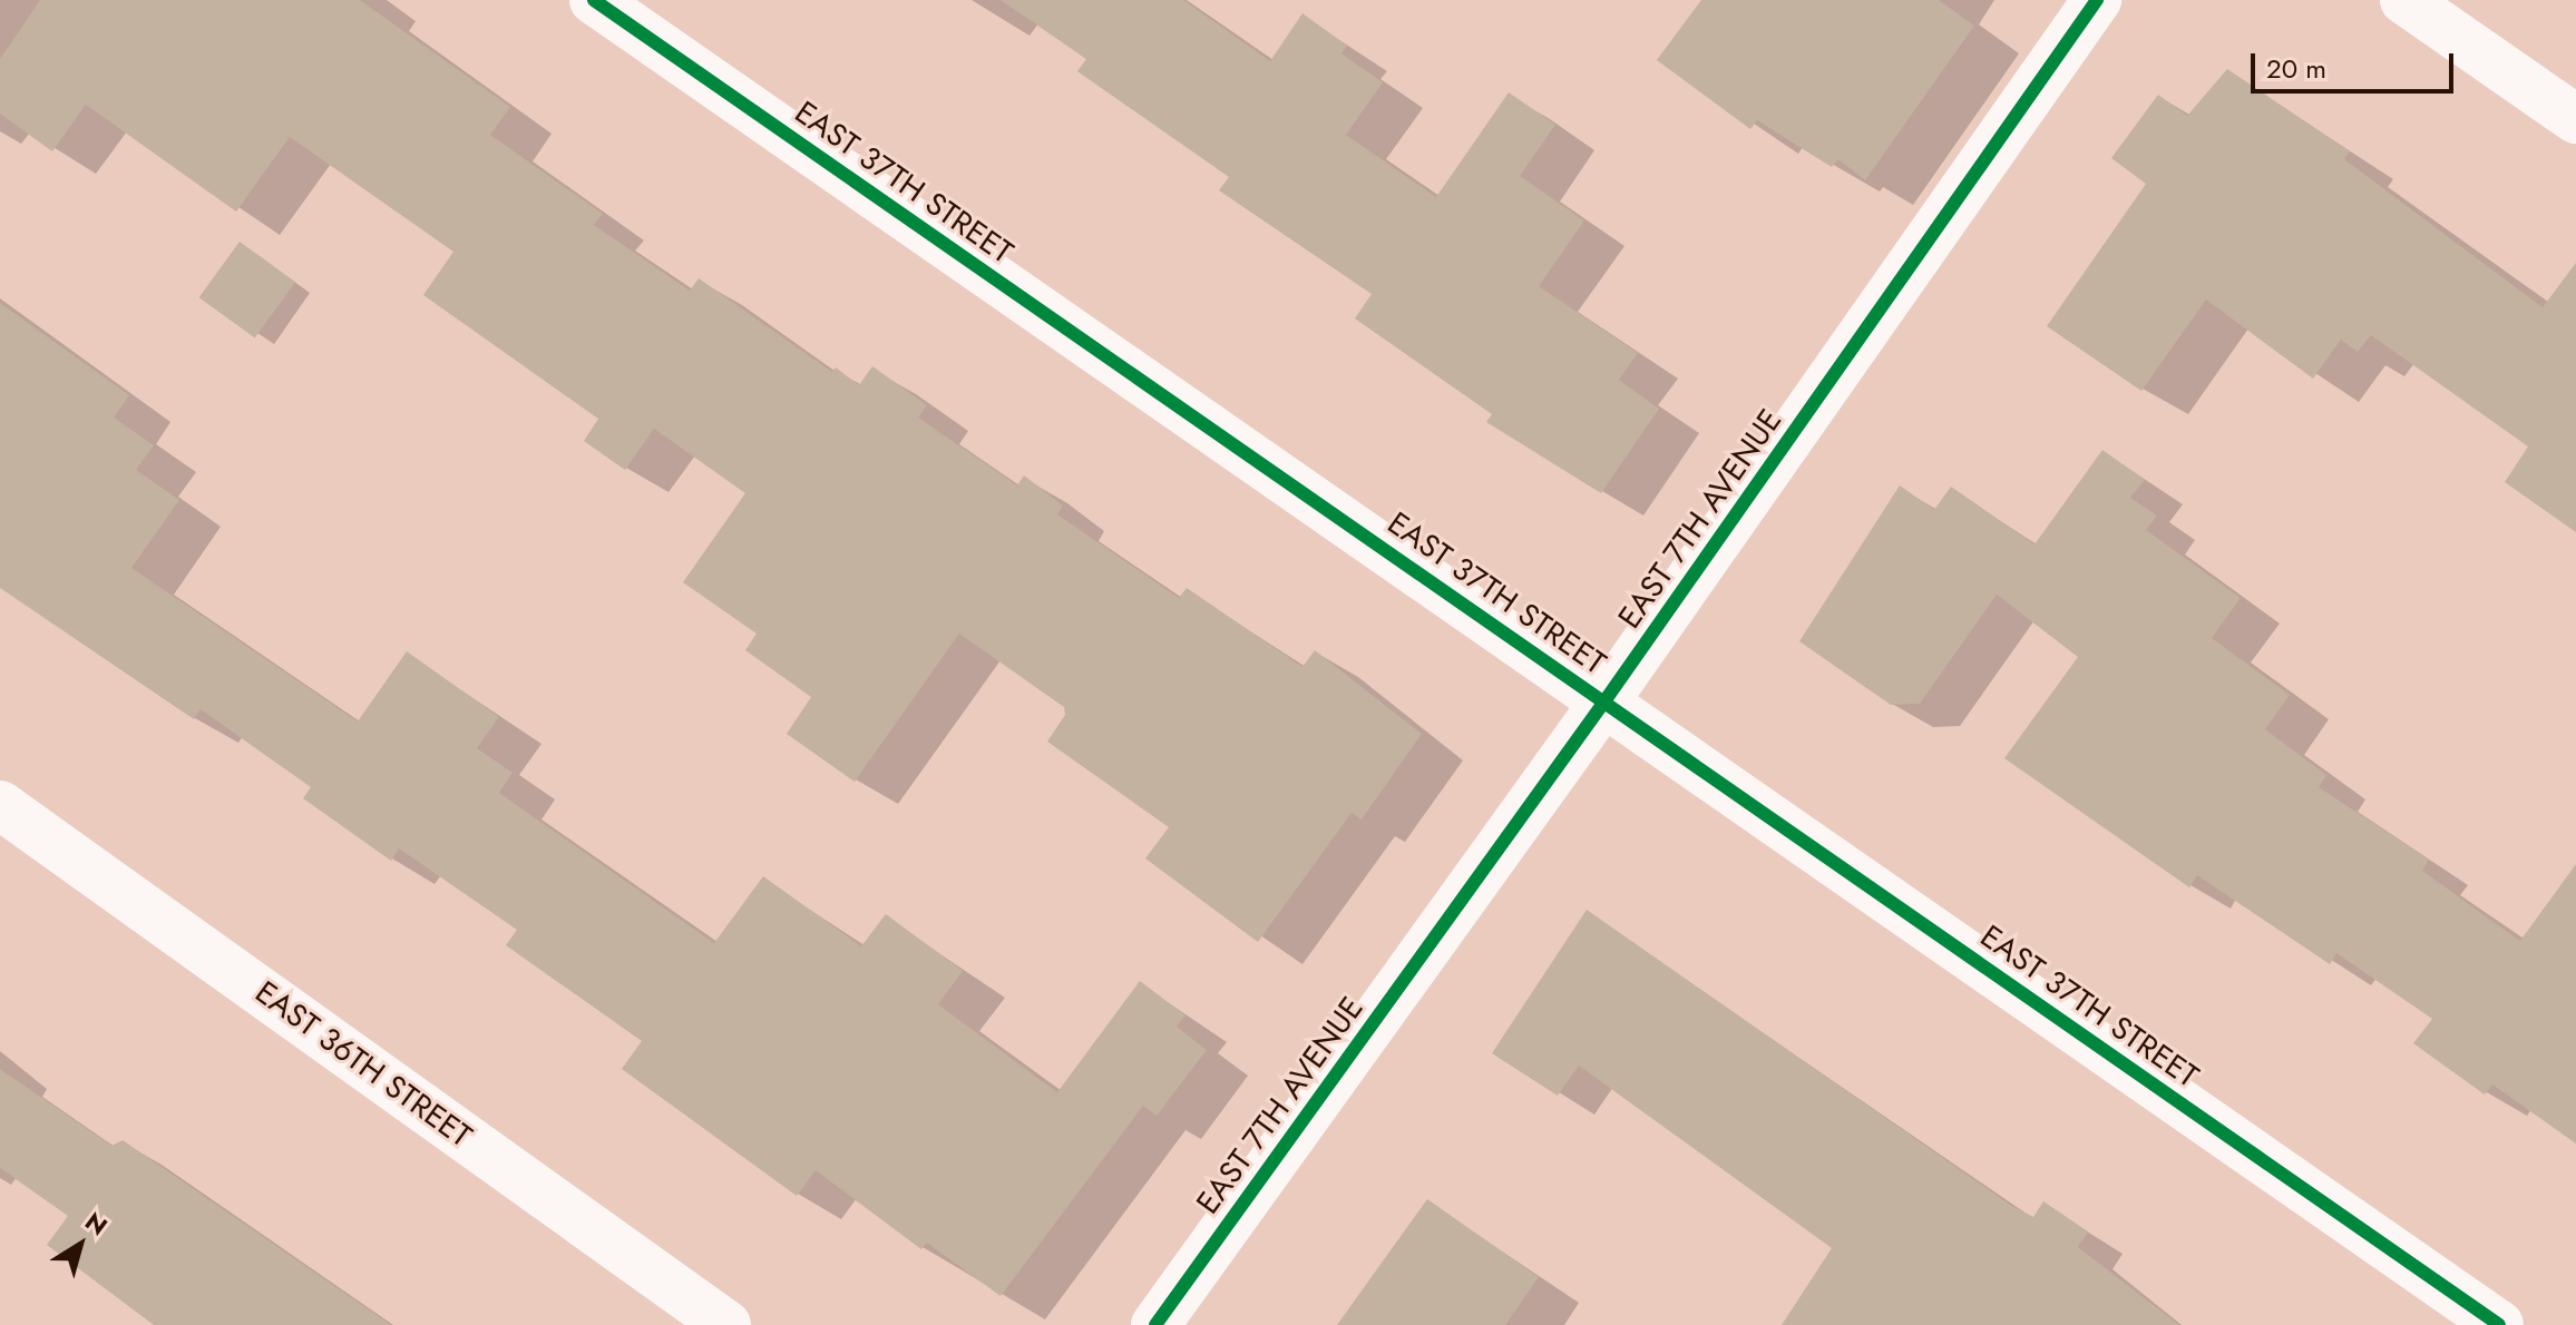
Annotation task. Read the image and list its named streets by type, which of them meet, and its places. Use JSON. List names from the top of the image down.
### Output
{
  "streets": {
    "street": ["EAST 37TH STREET", "EAST 7TH AVENUE", "EAST 36TH STREET"]
  },
  "crossings": [
    ["EAST 37TH STREET", "EAST 7TH AVENUE"]
  ],
  "scale_bar": "20 m",
  "north": "top right"
}
